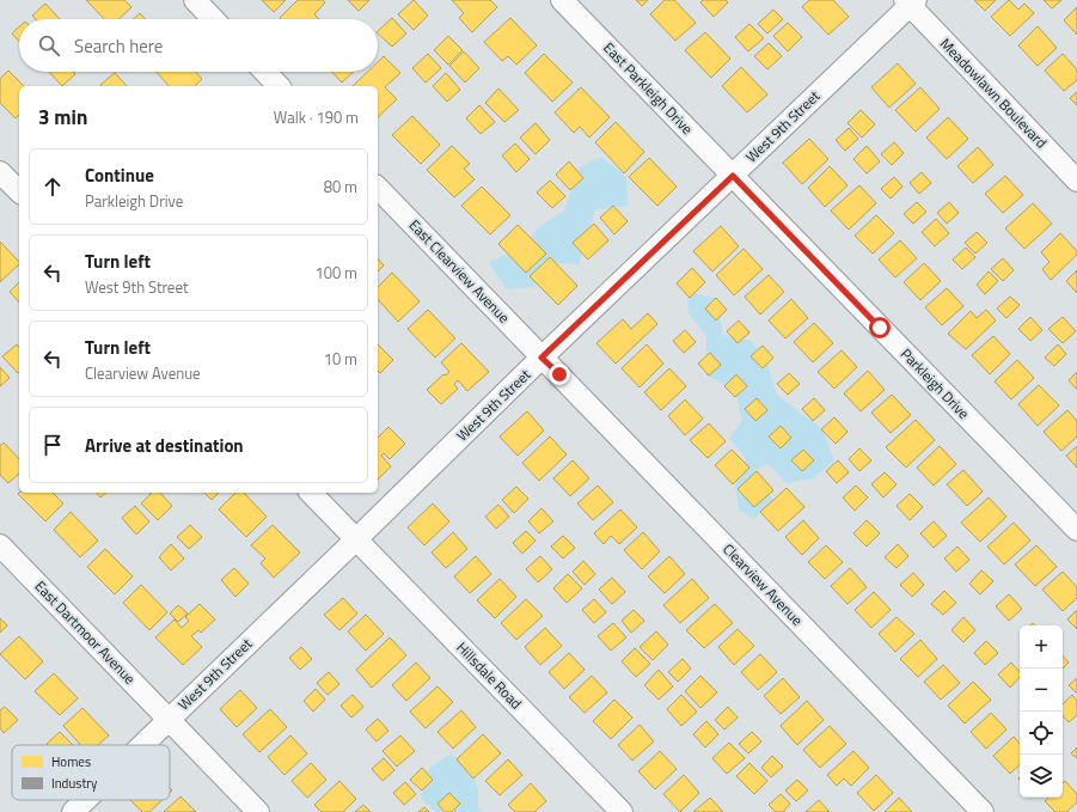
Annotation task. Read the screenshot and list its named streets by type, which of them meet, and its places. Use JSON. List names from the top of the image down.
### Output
{
  "streets": {
    "street": [
      "East Parkleigh Drive",
      "Meadowlawn Boulevard",
      "West 9th Street",
      "East Clearview Avenue",
      "Parkleigh Drive",
      "Clearview Avenue",
      "East Dartmoor Avenue",
      "Hillsdale Road"
    ]
  },
  "crossings": [
    ["East Parkleigh Drive", "West 9th Street"],
    ["East Parkleigh Drive", "Parkleigh Drive"],
    ["Meadowlawn Boulevard", "West 9th Street"],
    ["West 9th Street", "East Clearview Avenue"],
    ["West 9th Street", "Parkleigh Drive"],
    ["West 9th Street", "Clearview Avenue"],
    ["West 9th Street", "East Dartmoor Avenue"],
    ["West 9th Street", "Hillsdale Road"],
    ["East Clearview Avenue", "Clearview Avenue"]
  ],
  "legend": ["Homes", "Industry"],
  "page": {
    "search": "Search here",
    "heading": ["3 min", "Walk · 190 m"],
    "list": [
      ["Continue", "Parkleigh Drive", "80 m"],
      ["Turn left", "West 9th Street", "100 m"],
      ["Turn left", "Clearview Avenue", "10 m"],
      "Arrive at destination"
    ],
    "map_buttons": ["+", "−"]
  }
}
